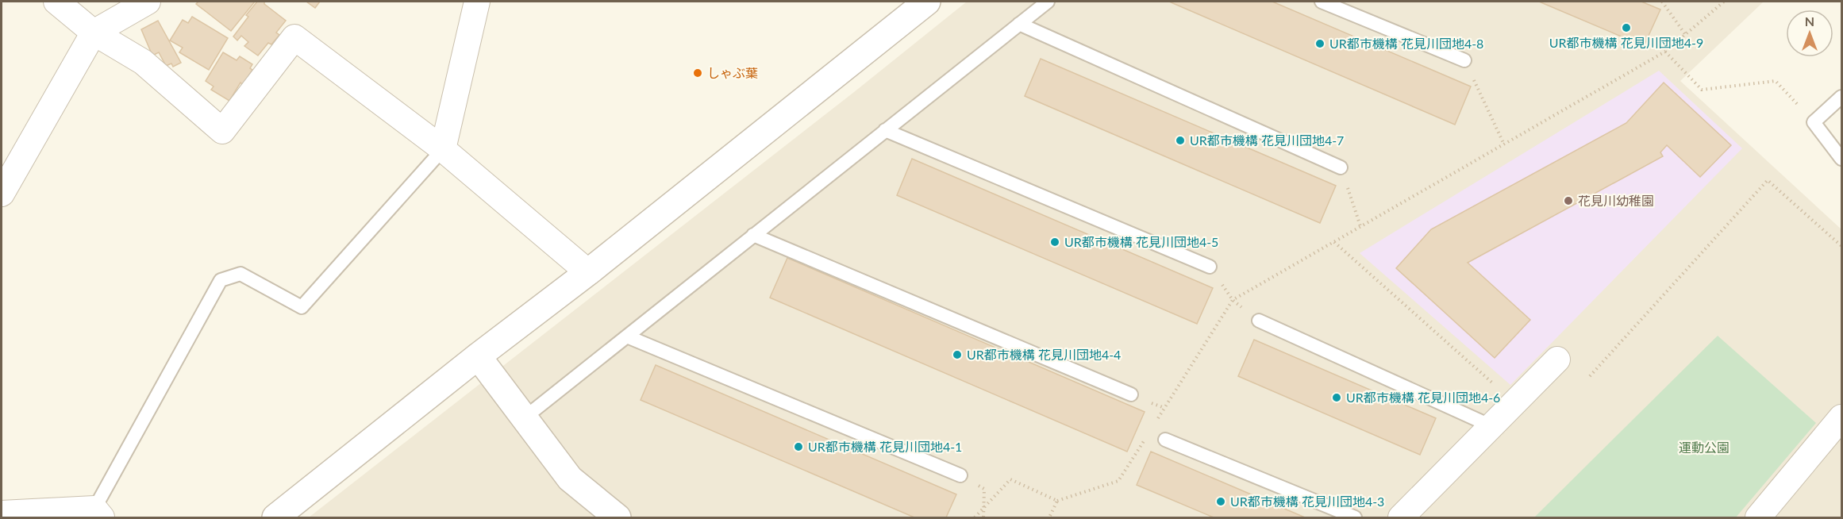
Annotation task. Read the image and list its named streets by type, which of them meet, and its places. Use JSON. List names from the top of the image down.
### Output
{
  "parks": ["運動公園"],
  "places": [
    "UR都市機構 花見川団地4-9",
    "UR都市機構 花見川団地4-8",
    "しゃぶ葉",
    "UR都市機構 花見川団地4-7",
    "花見川幼稚園",
    "UR都市機構 花見川団地4-5",
    "UR都市機構 花見川団地4-4",
    "UR都市機構 花見川団地4-6",
    "UR都市機構 花見川団地4-1",
    "UR都市機構 花見川団地4-3"
  ],
  "north": "top"
}
